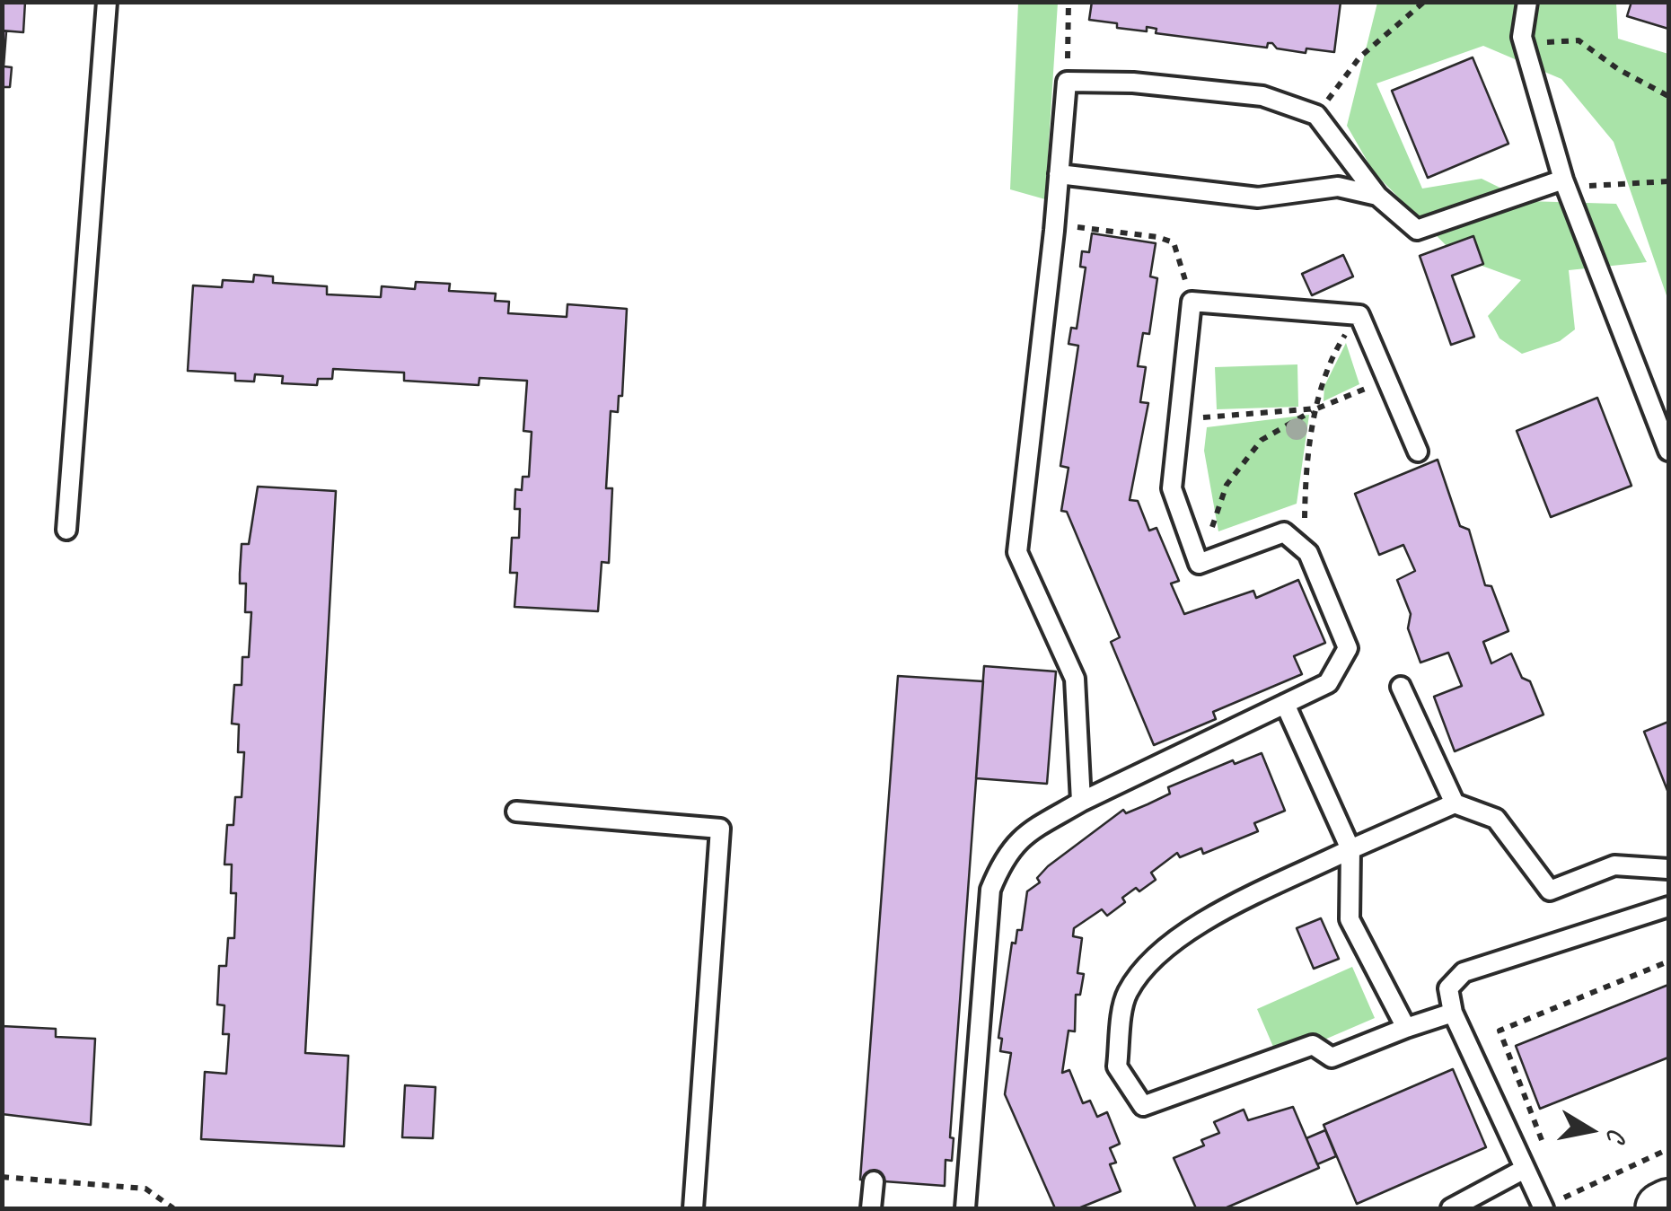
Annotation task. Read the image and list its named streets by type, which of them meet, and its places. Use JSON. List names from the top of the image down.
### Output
{
  "north": "right"
}
